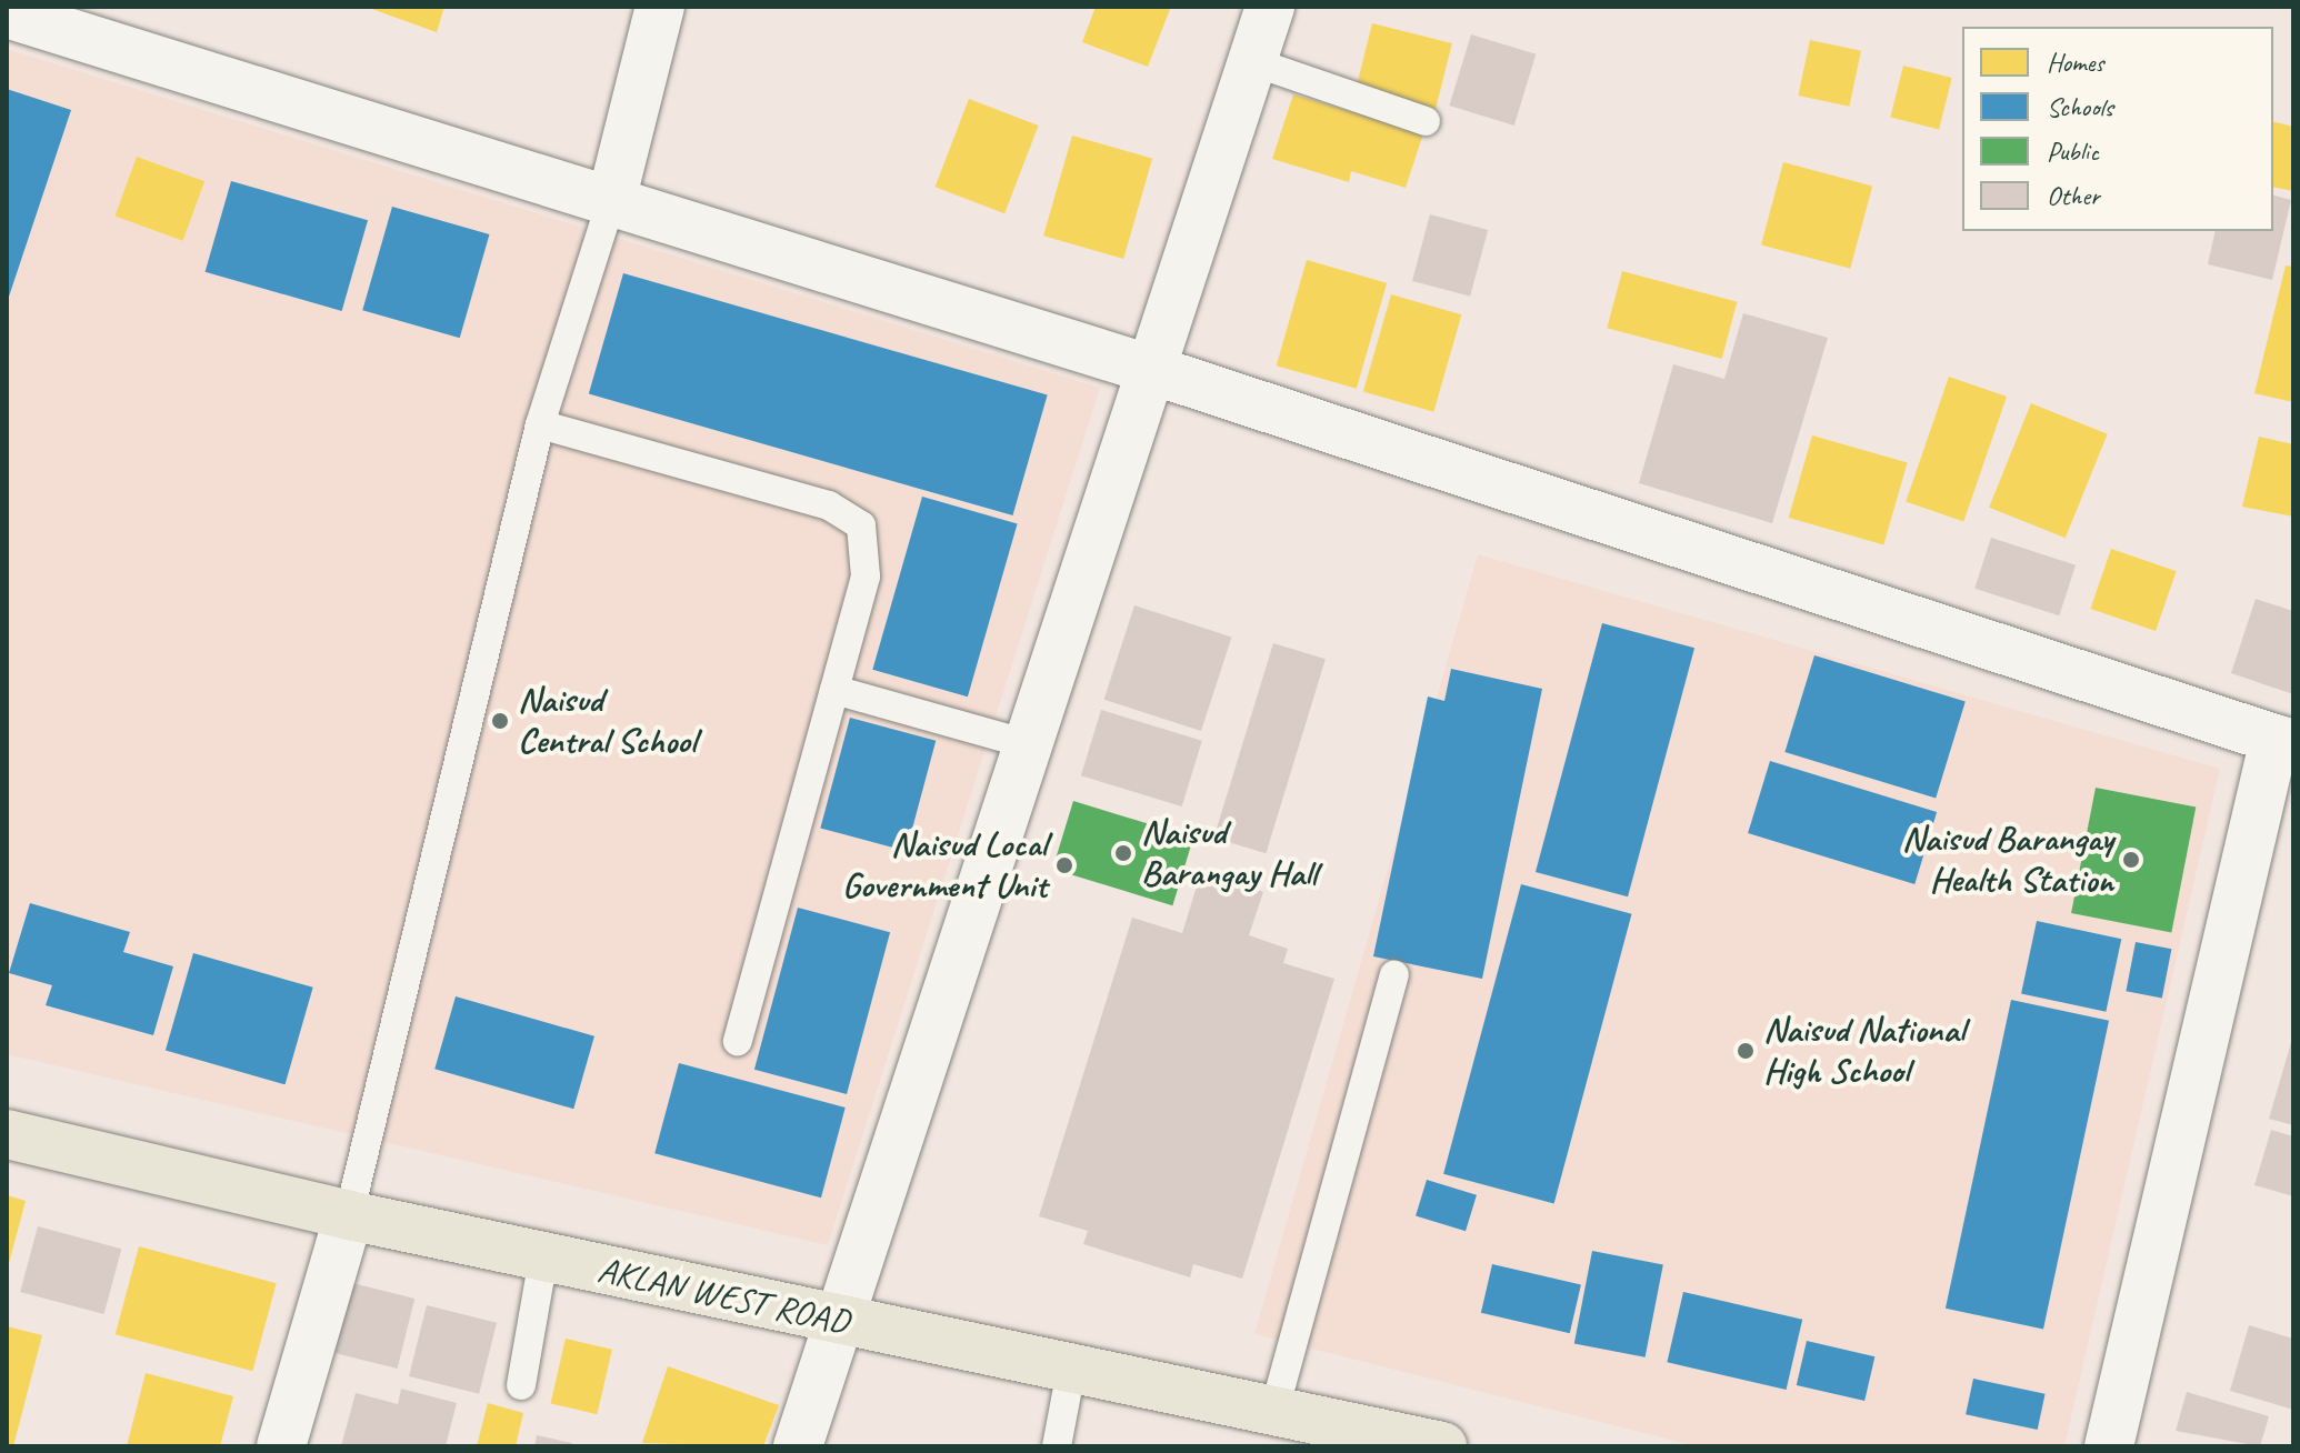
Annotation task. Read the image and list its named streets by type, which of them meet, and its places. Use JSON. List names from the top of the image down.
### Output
{
  "streets": {
    "main road": ["AKLAN WEST ROAD"]
  },
  "places": [
    "Naisud Central School",
    "Naisud Barangay Hall",
    "Naisud Barangay Health Station",
    "Naisud Local Government Unit",
    "Naisud National High School"
  ],
  "legend": [
    "Homes",
    "Schools",
    "Public",
    "Other"
  ]
}
